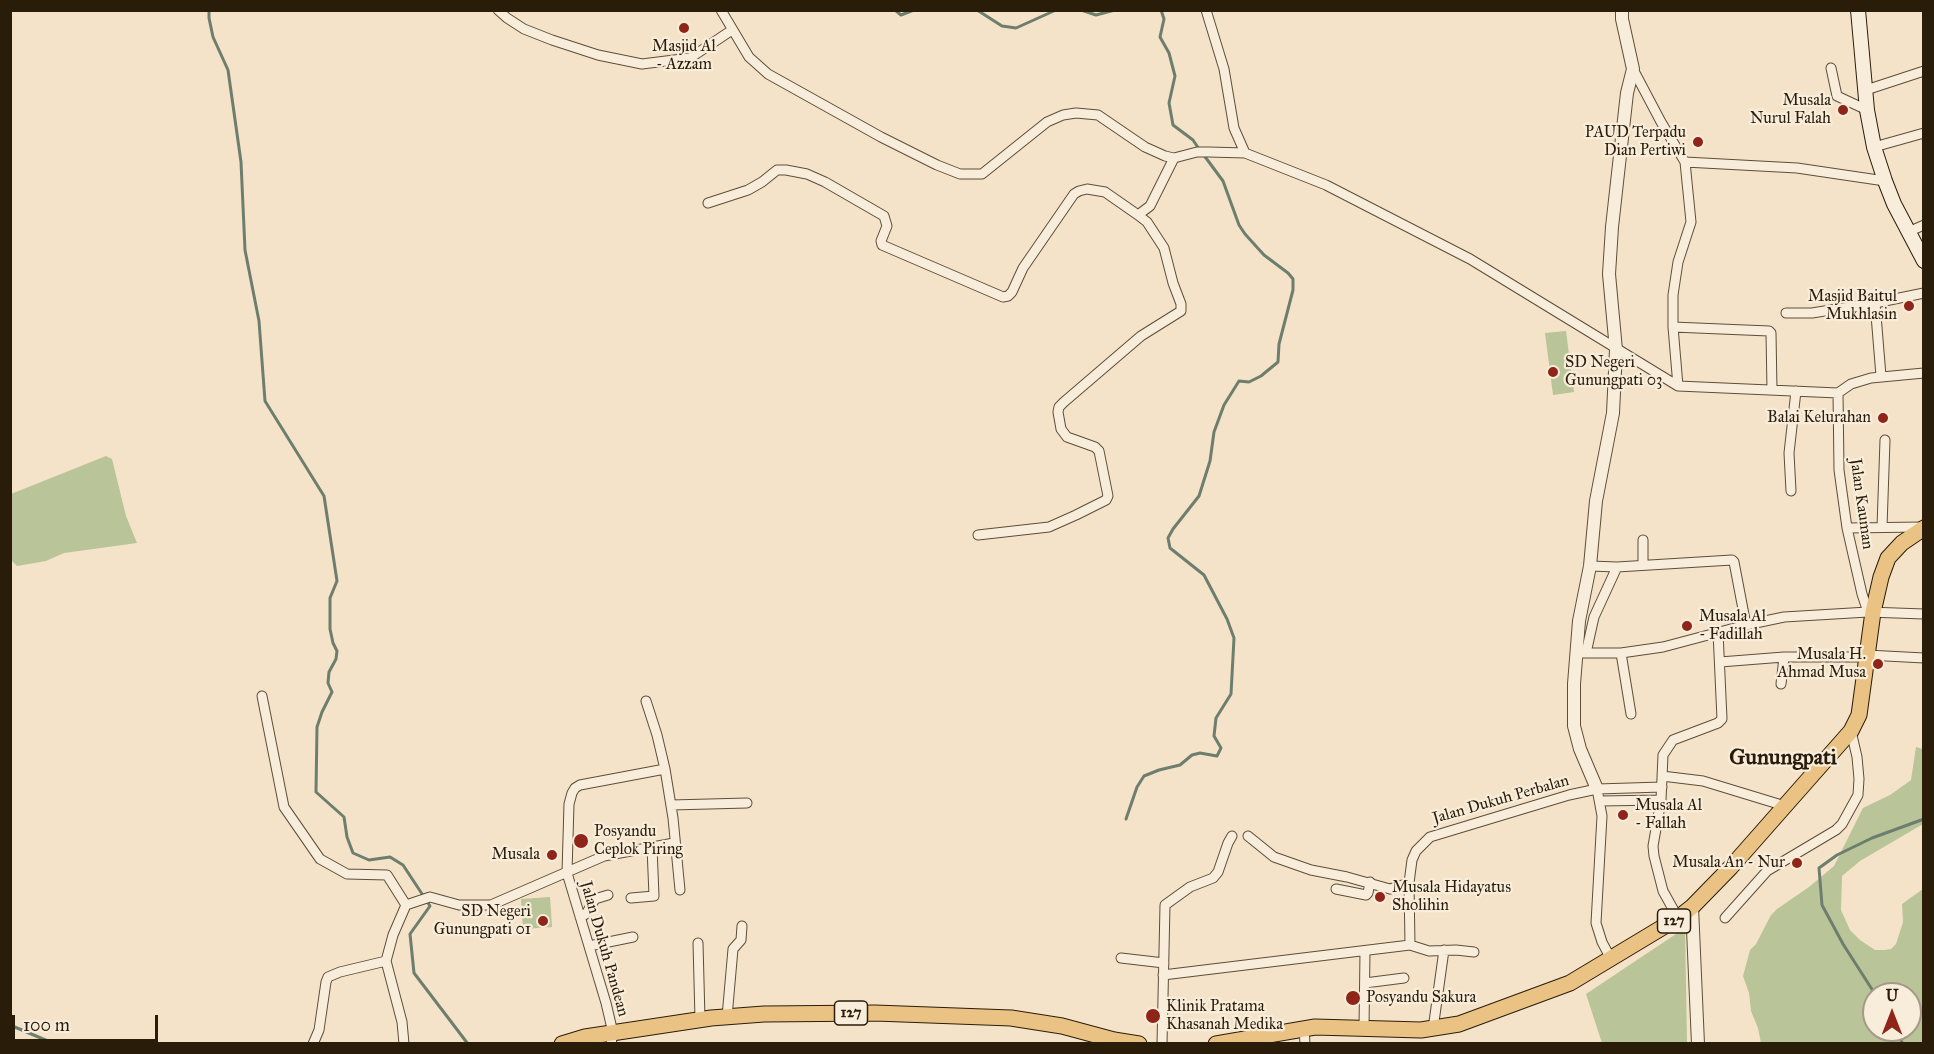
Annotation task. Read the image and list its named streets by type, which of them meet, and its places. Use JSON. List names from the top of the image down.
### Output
{
  "streets": {
    "main road": ["127"],
    "street": ["Jalan Kauman", "Jalan Dukuh Perbalan", "Jalan Dukuh Pandean"]
  },
  "crossings": [
    ["Jalan Kauman", "127"],
    ["127", "Jalan Dukuh Pandean"]
  ],
  "districts": ["Gunungpati"],
  "places": [
    "Masjid Al - Azzam",
    "Musala Nurul Falah",
    "PAUD Terpadu Dian Pertiwi",
    "Masjid Baitul Mukhlasin",
    "SD Negeri Gunungpati 03",
    "Balai Kelurahan",
    "Musala Al - Fadillah",
    "Musala H. Ahmad Musa",
    "Musala Al - Fallah",
    "Posyandu Ceplok Piring",
    "Musala",
    "Musala An - Nur",
    "Musala Hidayatus Sholihin",
    "SD Negeri Gunungpati 01",
    "Posyandu Sakura",
    "Klinik Pratama Khasanah Medika"
  ],
  "scale_bar": "100 m",
  "north": "top"
}
